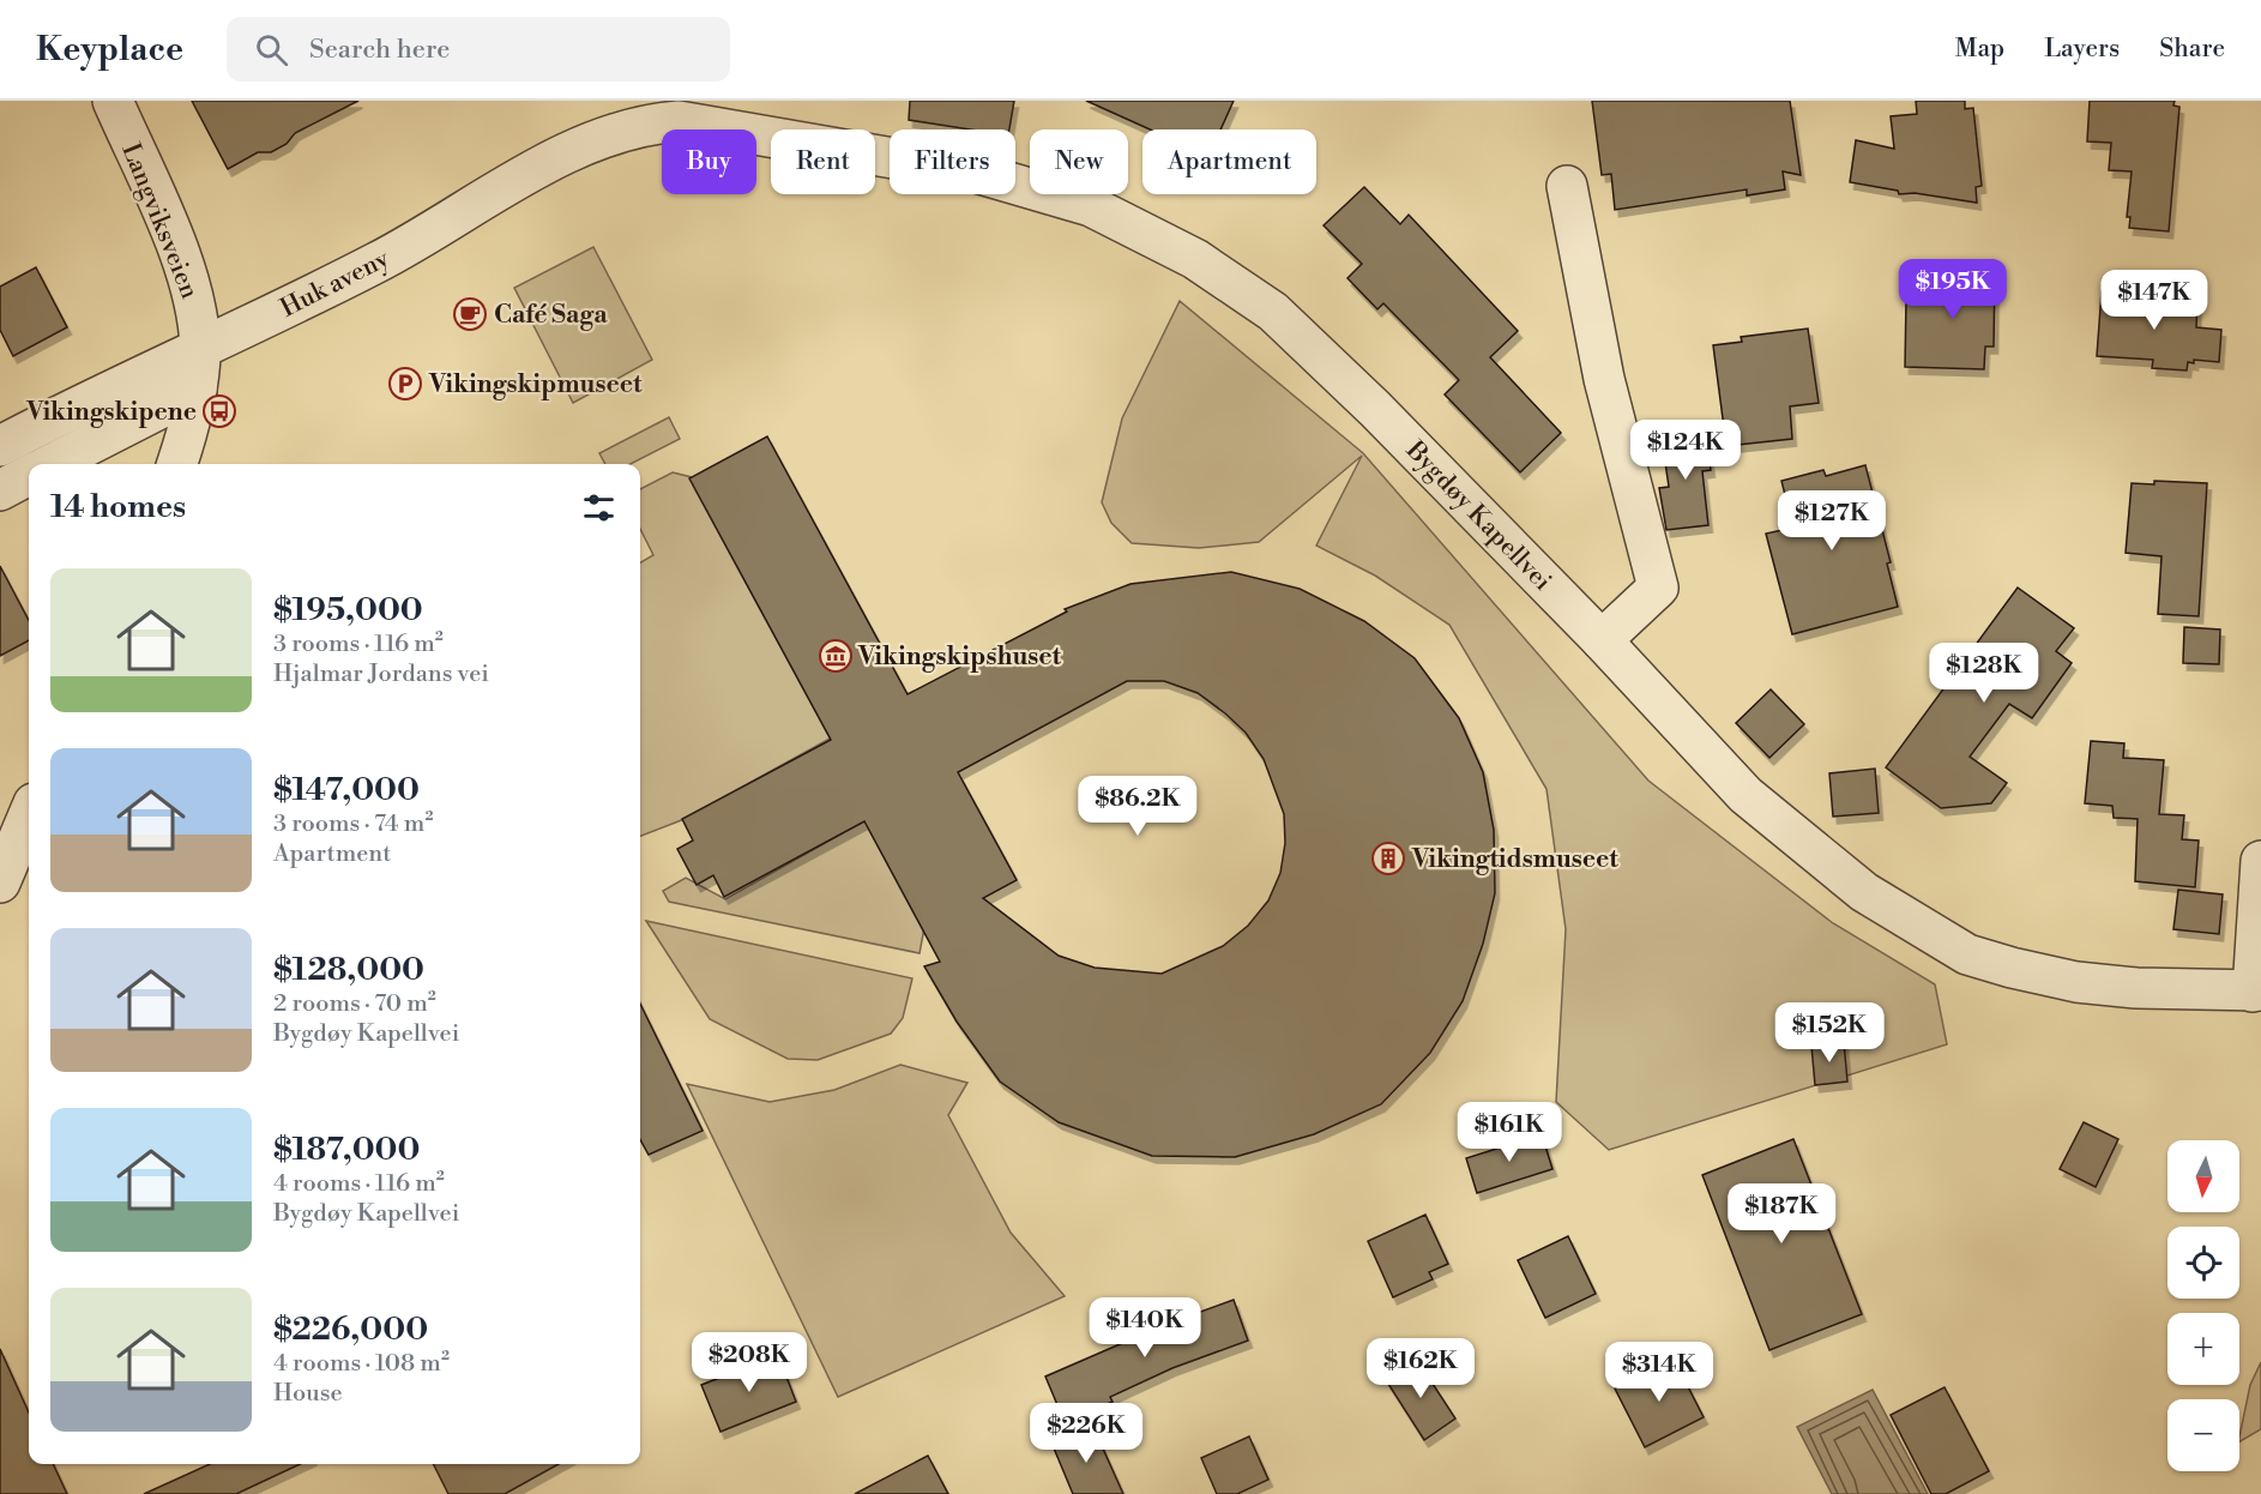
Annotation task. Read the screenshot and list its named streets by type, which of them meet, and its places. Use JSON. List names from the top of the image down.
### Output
{
  "streets": {
    "street": ["Langviksveien", "Huk aveny", "Bygdøy Kapellvei"]
  },
  "crossings": [
    ["Langviksveien", "Huk aveny"],
    ["Huk aveny", "Bygdøy Kapellvei"]
  ],
  "places": {
    "cafe": ["Café Saga"],
    "parking": ["Vikingskipmuseet"],
    "bus stop": ["Vikingskipene"],
    "museum": ["Vikingskipshuset"],
    "building": ["Vikingtidsmuseet"]
  },
  "north": "bottom",
  "page": {
    "header": "Keyplace",
    "search": "Search here",
    "nav": ["Map", "Layers", "Share"],
    "chip": [
      "Buy",
      "Rent",
      "Filters",
      "New",
      "Apartment"
    ],
    "price": [
      "$195K",
      "$147K",
      "$124K",
      "$127K",
      "$128K",
      "$86.2K",
      "$152K",
      "$161K",
      "$187K",
      "$140K",
      "$208K",
      "$162K",
      "$314K",
      "$226K"
    ],
    "heading": "14 homes",
    "list": [
      {
        "name": "$195,000",
        "note": "3 rooms · 116 m² · Hjalmar Jordans vei"
      },
      {
        "name": "$147,000",
        "note": "3 rooms · 74 m² · Apartment"
      },
      {
        "name": "$128,000",
        "note": "2 rooms · 70 m² · Bygdøy Kapellvei"
      },
      {
        "name": "$187,000",
        "note": "4 rooms · 116 m² · Bygdøy Kapellvei"
      },
      {
        "name": "$226,000",
        "note": "4 rooms · 108 m² · House"
      }
    ],
    "map_buttons": ["+", "−"]
  }
}
